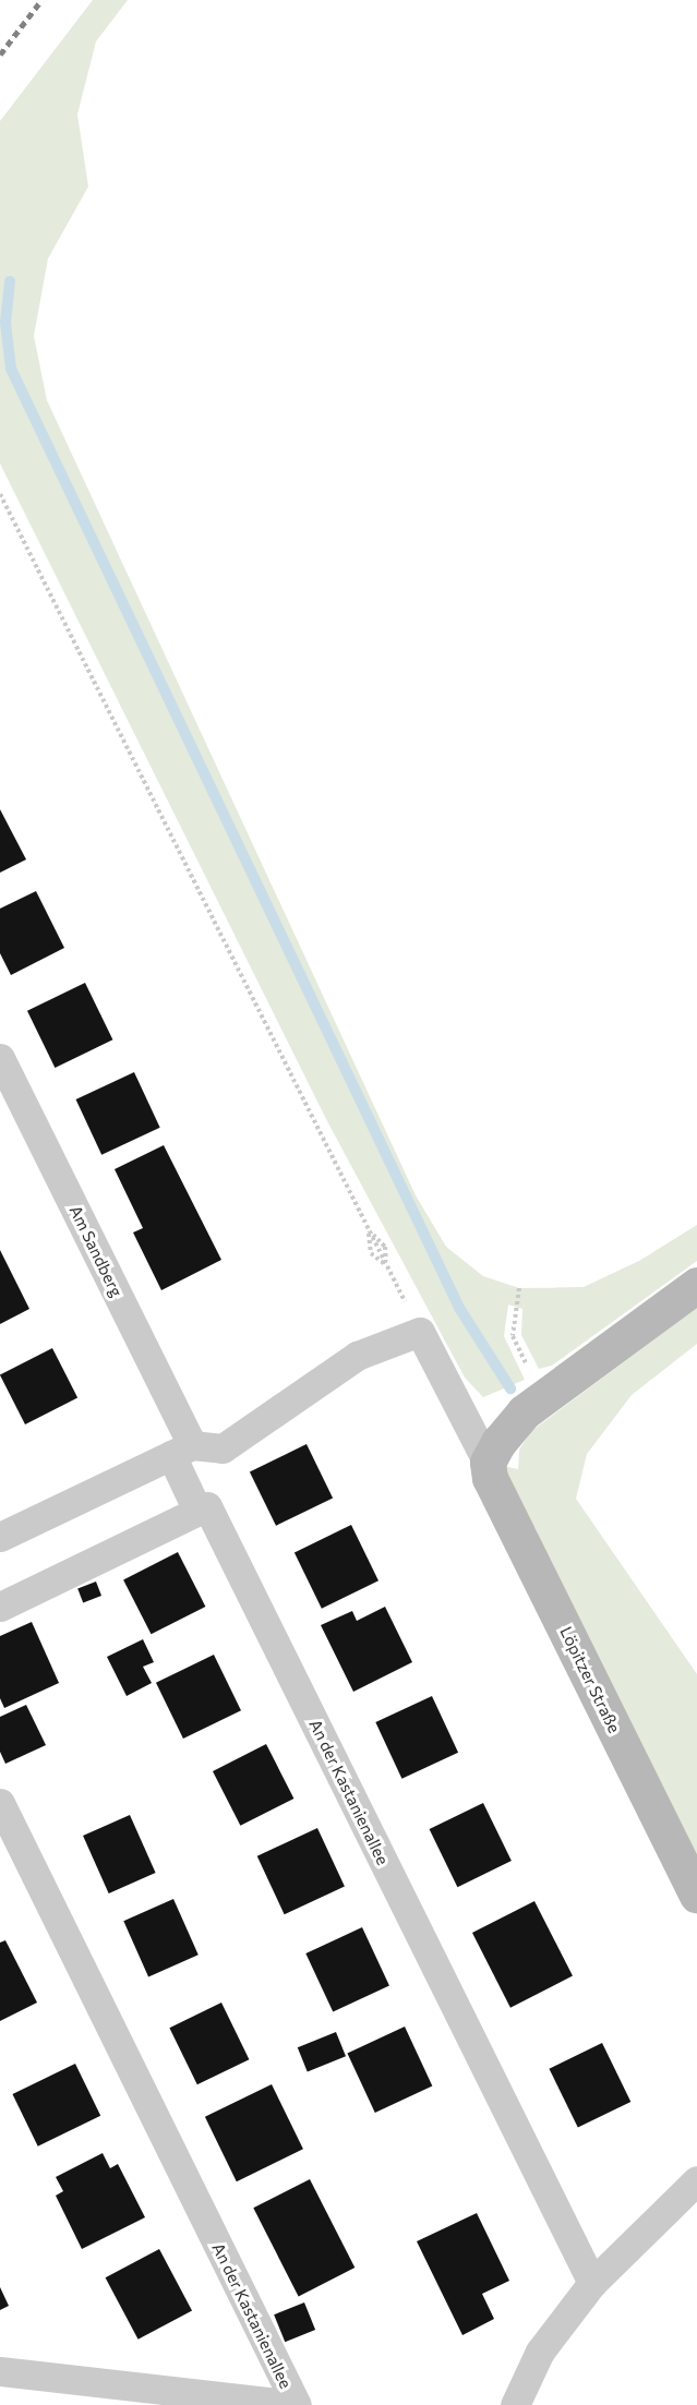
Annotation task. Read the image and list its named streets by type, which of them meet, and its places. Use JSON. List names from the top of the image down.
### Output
{
  "streets": {
    "street": ["Am Sandberg", "Löpitzer Straße", "An der Kastanienallee"]
  },
  "crossings": [
    ["Am Sandberg", "An der Kastanienallee"]
  ]
}
